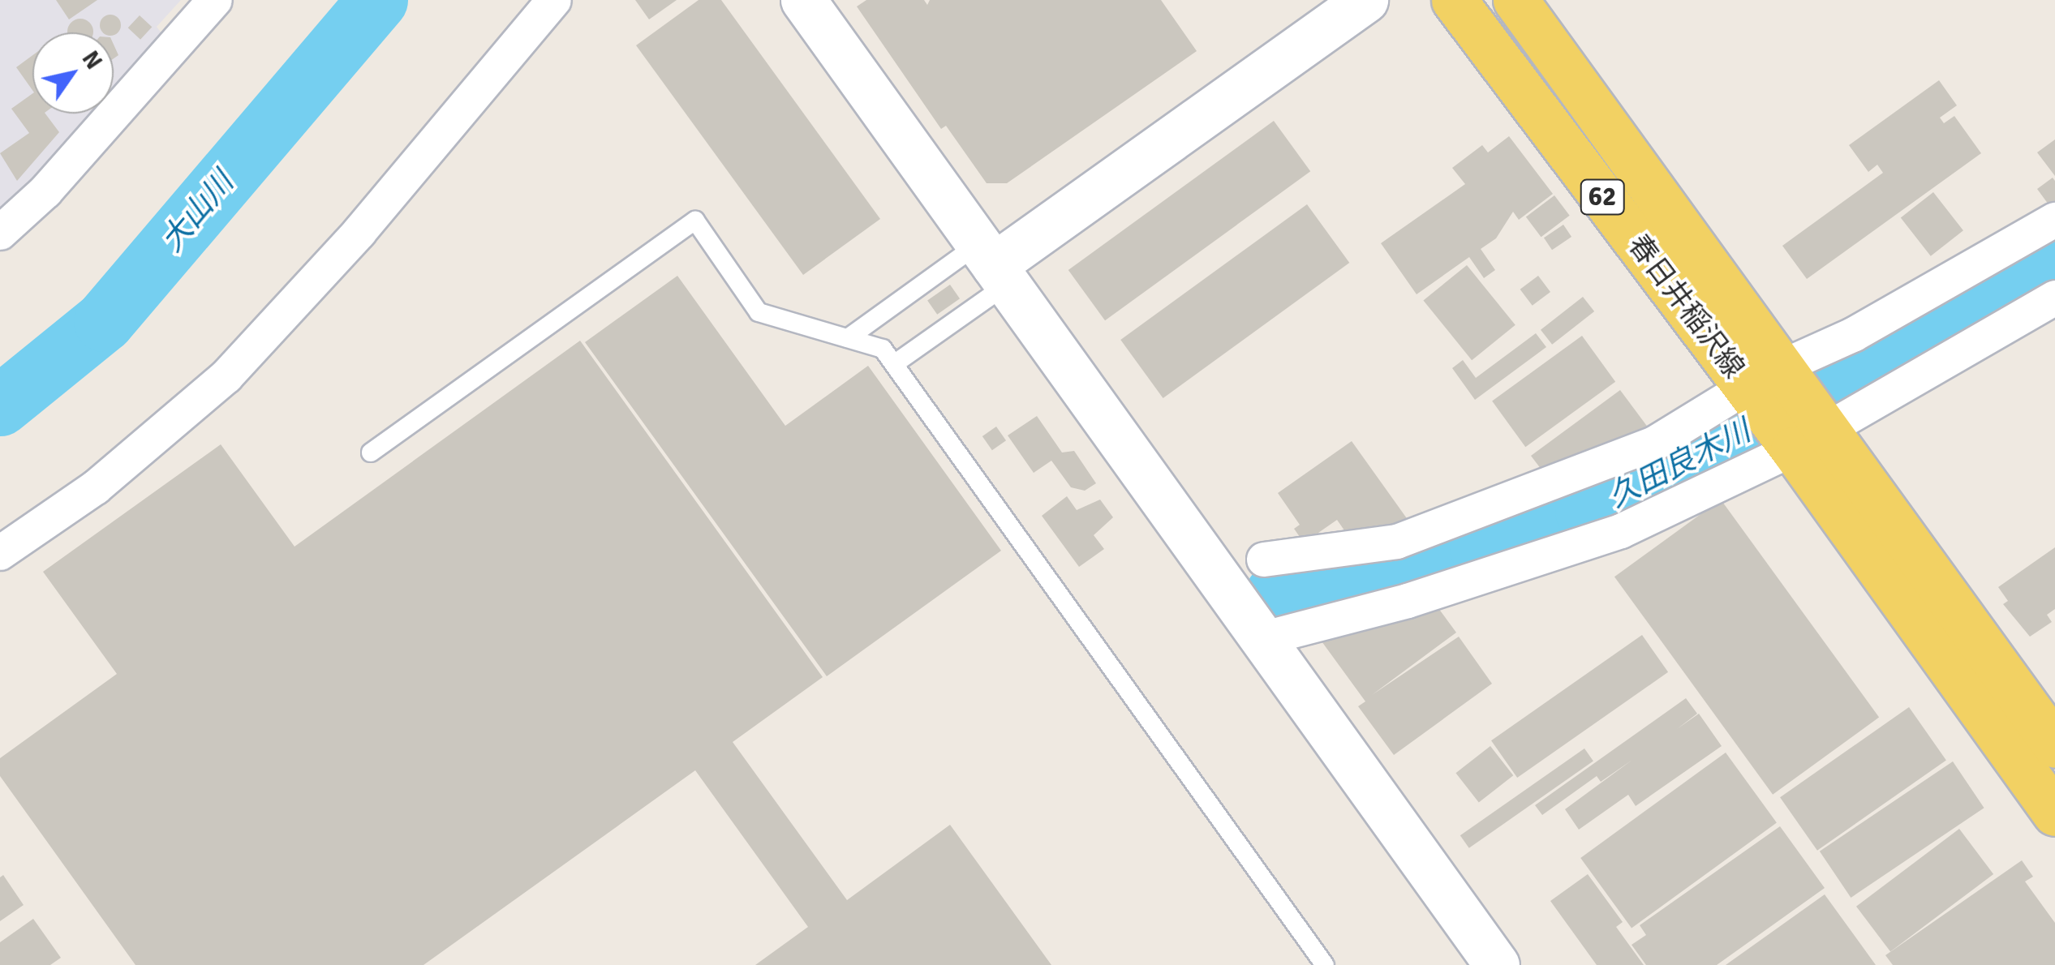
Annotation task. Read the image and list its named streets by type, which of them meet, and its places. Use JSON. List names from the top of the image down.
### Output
{
  "streets": {
    "main road": ["62", "春日井稲沢線"]
  },
  "water": ["大山川", "久田良木川"],
  "north": "top right"
}
